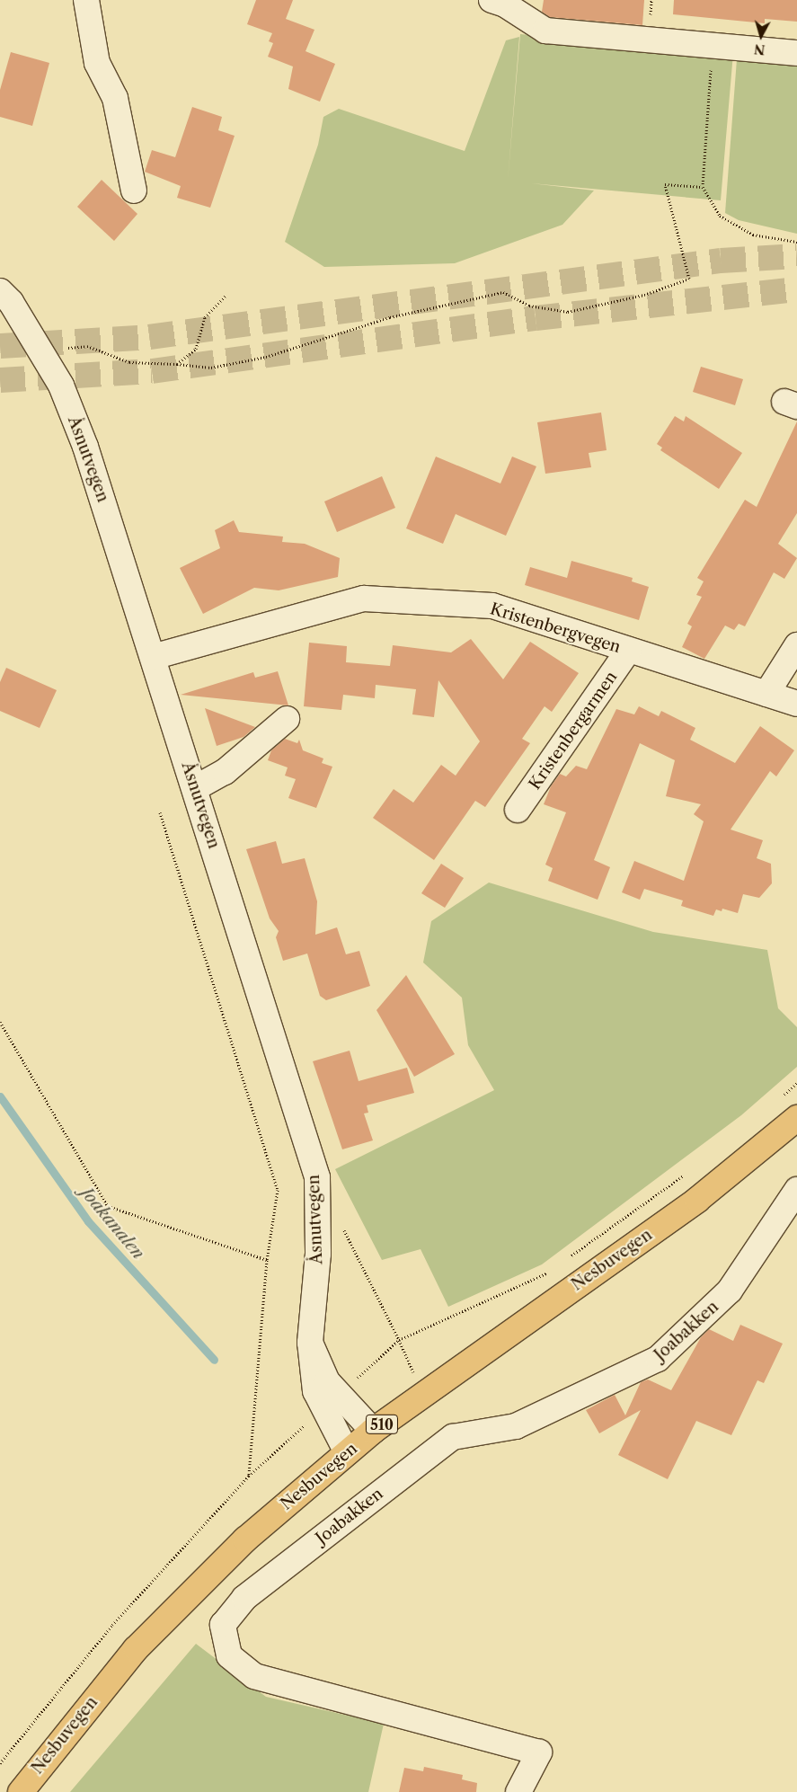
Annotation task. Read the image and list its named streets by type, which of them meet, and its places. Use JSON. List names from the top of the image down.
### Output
{
  "streets": {
    "main road": ["Nesbuvegen", "510"],
    "street": [
      "Åsnutvegen",
      "Kristenbergvegen",
      "Kristenbergarmen",
      "Joabakken"
    ]
  },
  "crossings": [
    ["Åsnutvegen", "Kristenbergvegen"],
    ["Åsnutvegen", "Nesbuvegen"],
    ["Kristenbergvegen", "Kristenbergarmen"]
  ],
  "water": ["Joakanalen"],
  "north": "bottom"
}
